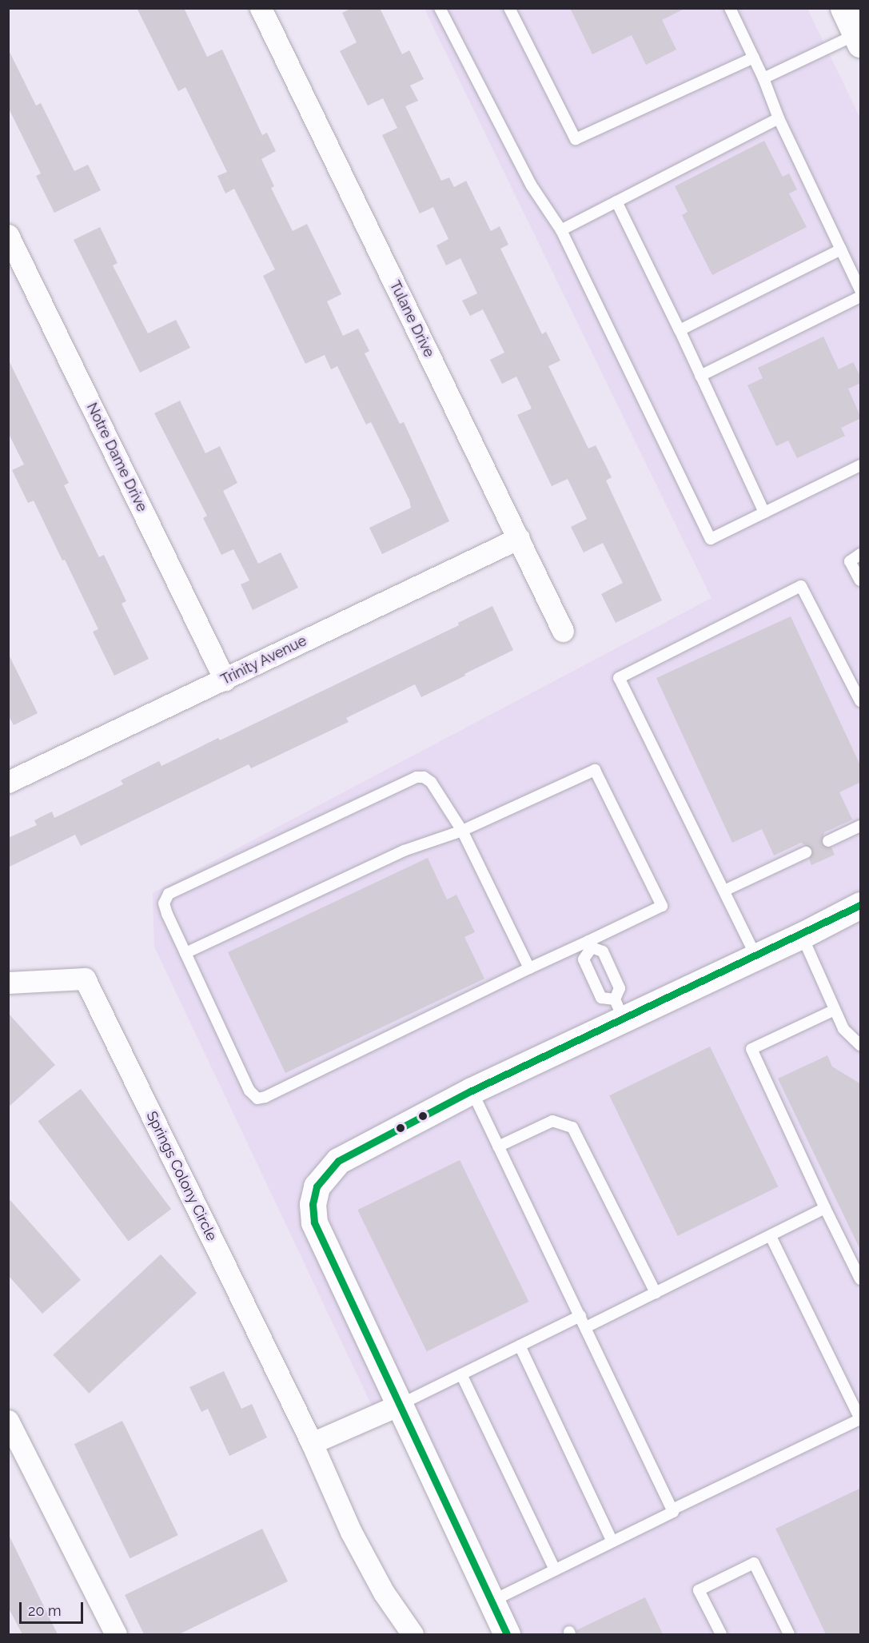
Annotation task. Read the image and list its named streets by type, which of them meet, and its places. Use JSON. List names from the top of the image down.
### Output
{
  "streets": {
    "street": [
      "Tulane Drive",
      "Notre Dame Drive",
      "Trinity Avenue",
      "Springs Colony Circle"
    ]
  },
  "crossings": [
    ["Tulane Drive", "Trinity Avenue"],
    ["Notre Dame Drive", "Trinity Avenue"]
  ],
  "scale_bar": "20 m"
}
